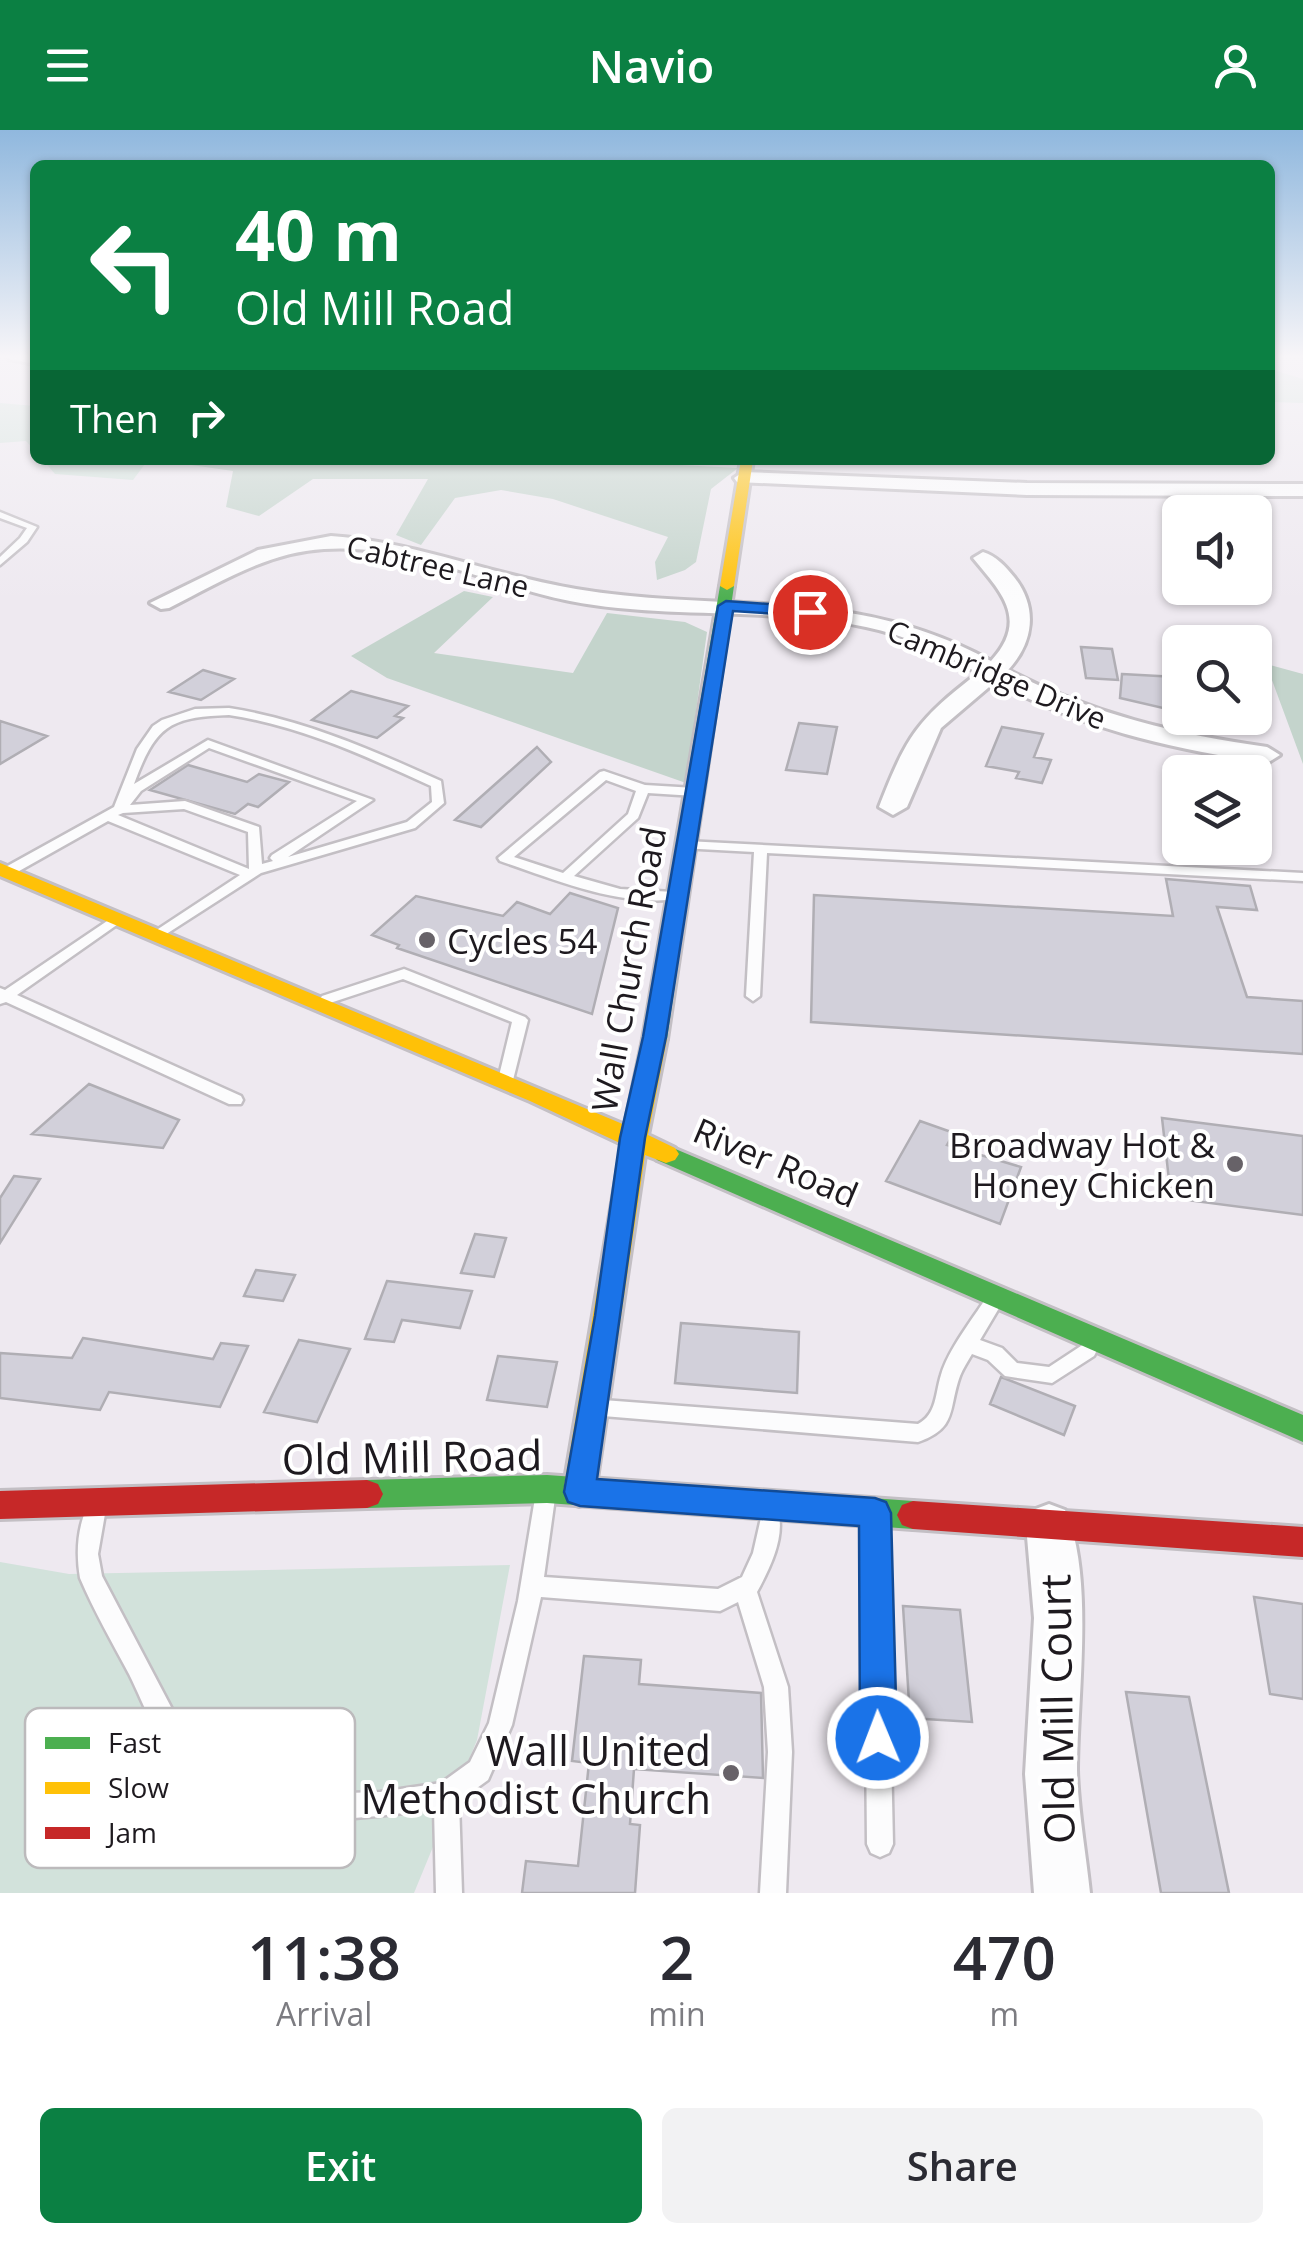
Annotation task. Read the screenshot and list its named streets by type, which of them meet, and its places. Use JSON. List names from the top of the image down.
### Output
{
  "streets": {
    "main road": ["Wall Church Road", "River Road", "Old Mill Road"],
    "street": ["Cabtree Lane", "Cambridge Drive", "Old Mill Court"]
  },
  "crossings": [
    ["Cabtree Lane", "Cambridge Drive"],
    ["Cabtree Lane", "Wall Church Road"],
    ["Cambridge Drive", "Wall Church Road"],
    ["Wall Church Road", "River Road"],
    ["Wall Church Road", "Old Mill Road"],
    ["Old Mill Road", "Old Mill Court"]
  ],
  "places": ["Cycles 54", "Broadway Hot & Honey Chicken", "Wall United Methodist Church"],
  "legend": ["Fast", "Slow", "Jam"],
  "page": {
    "header": "Navio",
    "turn": ["40 m", "Old Mill Road"],
    "then": "Then",
    "eta": [
      "11:38",
      "Arrival",
      "2",
      "min",
      "470",
      "m"
    ],
    "buttons": ["Exit", "Share"]
  }
}
